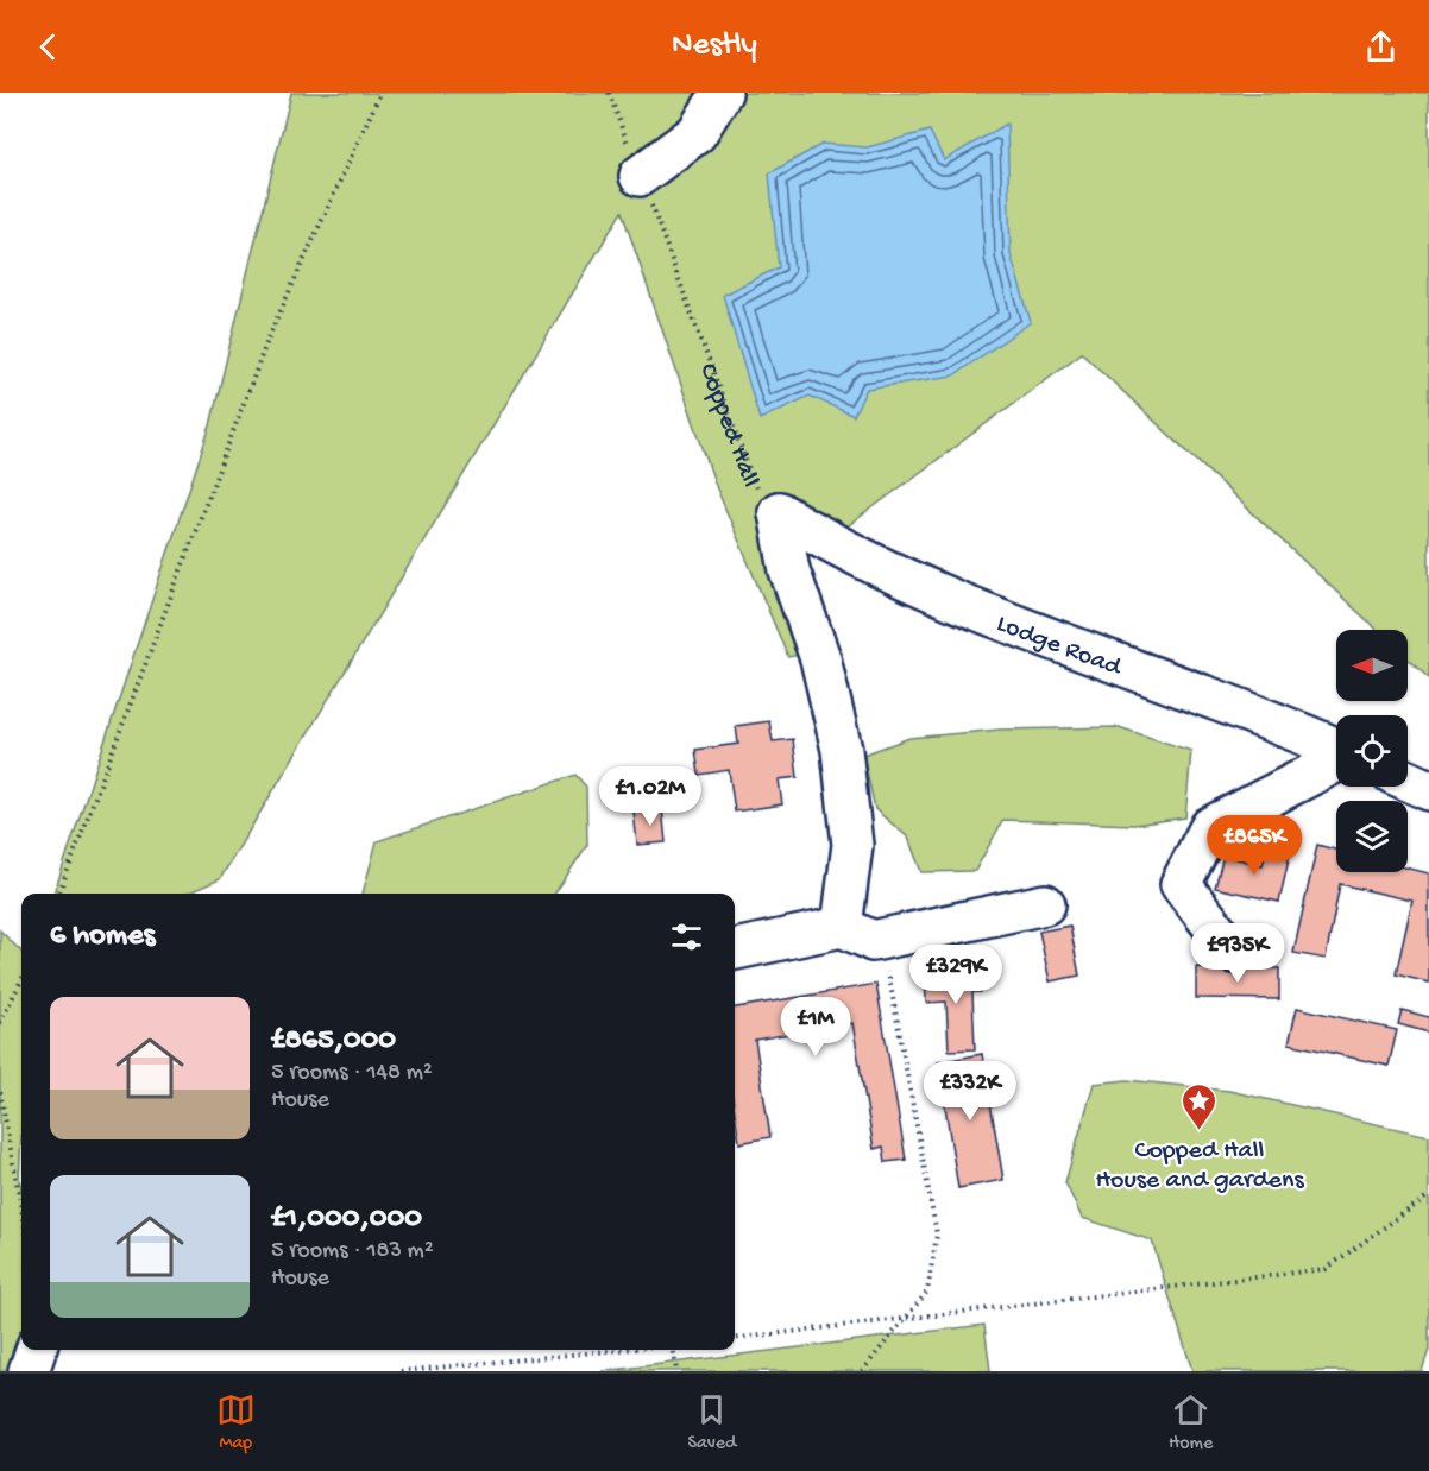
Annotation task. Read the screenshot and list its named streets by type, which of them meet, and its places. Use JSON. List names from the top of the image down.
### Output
{
  "streets": {
    "lane": ["Copped Hall", "Lodge Road"]
  },
  "crossings": [
    ["Copped Hall", "Lodge Road"]
  ],
  "places": {
    "place": ["Copped Hall House and gardens"]
  },
  "north": "left",
  "page": {
    "header": "Nestly",
    "price": [
      "£1.02M",
      "£865K",
      "£935K",
      "£329K",
      "£1M",
      "£332K"
    ],
    "heading": "6 homes",
    "list": [
      {
        "name": "£865,000",
        "note": "5 rooms · 148 m² · House"
      },
      {
        "name": "£1,000,000",
        "note": "5 rooms · 183 m² · House"
      }
    ],
    "tabs": ["Map", "Saved", "Home"]
  }
}
